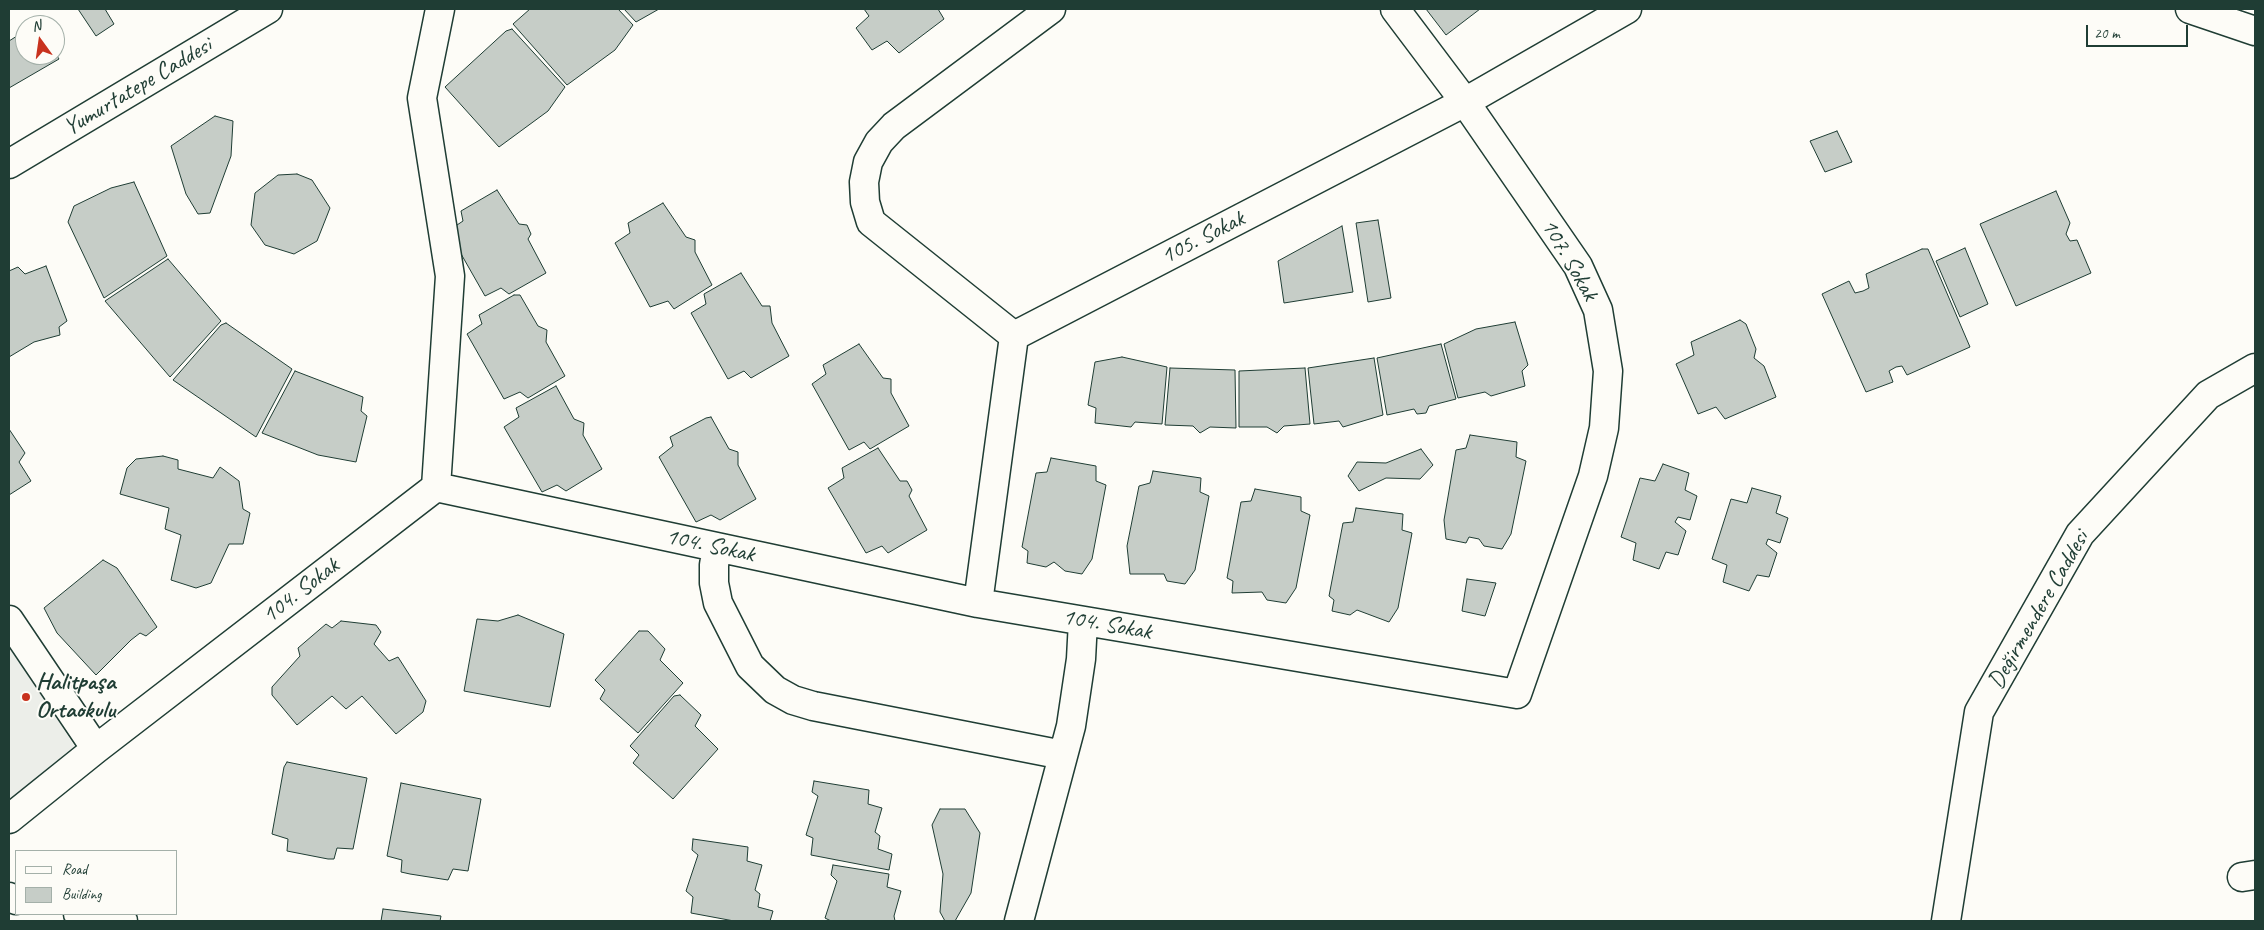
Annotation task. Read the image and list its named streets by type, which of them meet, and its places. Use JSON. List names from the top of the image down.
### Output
{
  "streets": {
    "street": [
      "Yumurtatepe Caddesi",
      "105. Sokak",
      "107. Sokak",
      "104. Sokak",
      "Değirmendere Caddesi"
    ]
  },
  "crossings": [
    ["105. Sokak", "107. Sokak"],
    ["107. Sokak", "104. Sokak"]
  ],
  "places": ["Halitpaşa Ortaokulu"],
  "legend": ["Road", "Building"],
  "scale_bar": "20 m",
  "north": "top"
}
